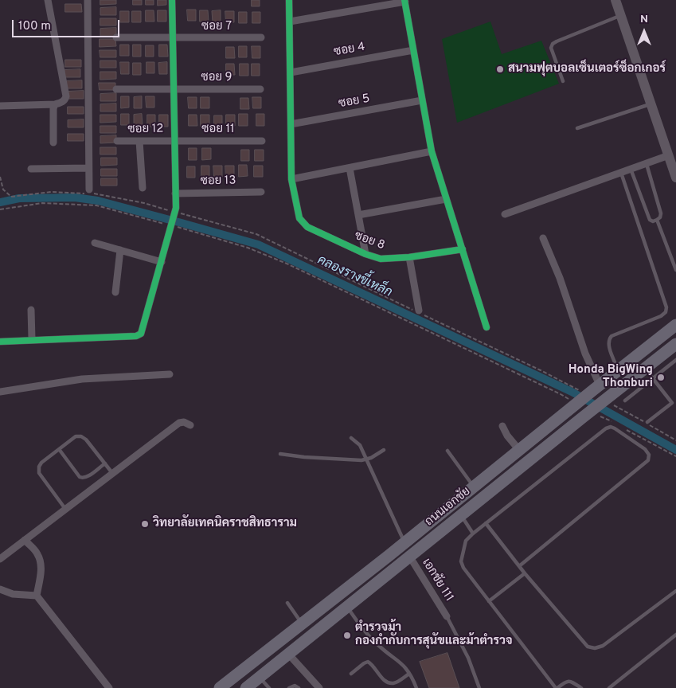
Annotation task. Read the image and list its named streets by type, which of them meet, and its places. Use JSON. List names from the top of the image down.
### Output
{
  "streets": {
    "main road": ["ถนนเอกชัย"],
    "street": [
      "ซอย 7",
      "ซอย 4",
      "ซอย 9",
      "ซอย 5",
      "ซอย 12",
      "ซอย 11",
      "ซอย 13",
      "ซอย 8",
      "เอกชัย 111"
    ]
  },
  "crossings": [
    ["ซอย 12", "ซอย 11"],
    ["ถนนเอกชัย", "เอกชัย 111"]
  ],
  "water": ["คลองรางขี้เหล็ก"],
  "places": [
    "สนามฟุตบอลเซ็นเตอร์ซ็อกเกอร์",
    "Honda BigWing Thonburi",
    "วิทยาลัยเทคนิคราชสิทธาราม",
    "ตำรวจม้า กองกำกับการสุนัขและม้าตำรวจ"
  ],
  "scale_bar": "100 m",
  "north": "top"
}
